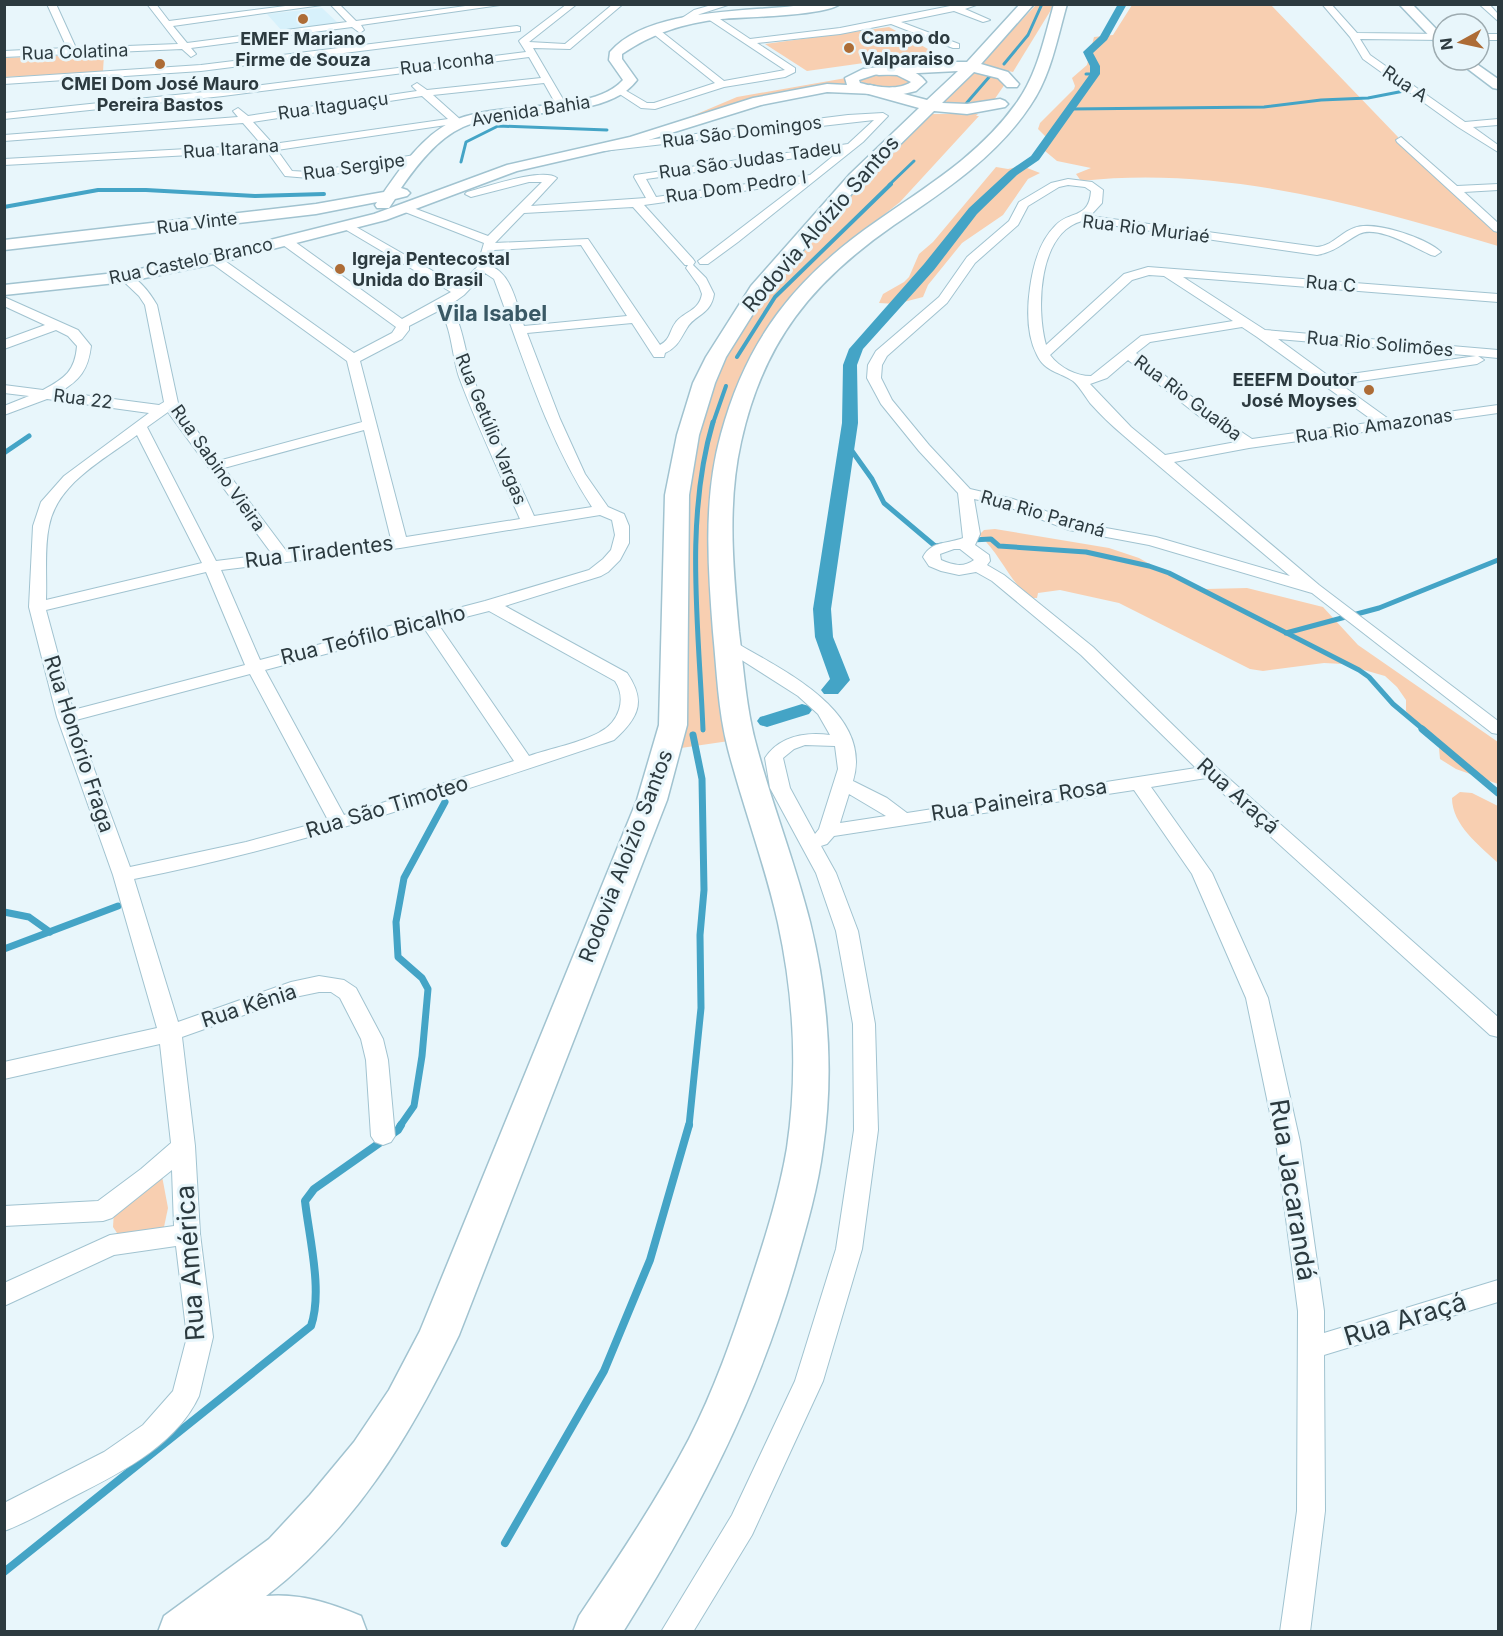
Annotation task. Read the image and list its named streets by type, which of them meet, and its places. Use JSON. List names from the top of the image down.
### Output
{
  "streets": {
    "main road": [
      "Avenida Bahia",
      "Rua Vinte",
      "Rodovia Aloízio Santos",
      "Rua Castelo Branco"
    ],
    "street": [
      "Rua Colatina",
      "Rua Iconha",
      "Rua A",
      "Rua Itaguaçu",
      "Rua São Domingos",
      "Rua Itarana",
      "Rua São Judas Tadeu",
      "Rua Sergipe",
      "Rua Dom Pedro I",
      "Rua Rio Muriaé",
      "Rua C",
      "Rua Rio Solimões",
      "Rua Rio Guaíba",
      "Rua 22",
      "Rua Rio Amazonas",
      "Rua Getúlio Vargas",
      "Rua Sabino Vieira",
      "Rua Rio Paraná",
      "Rua Tiradentes",
      "Rua Teófilo Bicalho",
      "Rua Honório Fraga",
      "Rua Araçá",
      "Rua Paineira Rosa",
      "Rua São Timoteo",
      "Rua Kênia",
      "Rua Jacarandá",
      "Rua América"
    ]
  },
  "crossings": [
    ["Rua Itaguaçu", "Rua Itarana"],
    ["Avenida Bahia", "Rua Itarana"],
    ["Avenida Bahia", "Rua Sergipe"],
    ["Avenida Bahia", "Rua Vinte"],
    ["Avenida Bahia", "Rua Castelo Branco"],
    ["Rua São Domingos", "Rua Dom Pedro I"],
    ["Rua São Domingos", "Rodovia Aloízio Santos"],
    ["Rua São Domingos", "Rua Castelo Branco"],
    ["Rua Itarana", "Rua Sergipe"],
    ["Rua São Judas Tadeu", "Rua Dom Pedro I"],
    ["Rua Dom Pedro I", "Rodovia Aloízio Santos"],
    ["Rua Vinte", "Rua Castelo Branco"],
    ["Rua Rio Muriaé", "Rua C"],
    ["Rua Rio Muriaé", "Rua Rio Paraná"],
    ["Rua Castelo Branco", "Rua Sabino Vieira"],
    ["Rua Rio Guaíba", "Rua Rio Amazonas"],
    ["Rua 22", "Rua Sabino Vieira"],
    ["Rua 22", "Rua Honório Fraga"],
    ["Rua Getúlio Vargas", "Rua Tiradentes"],
    ["Rua Sabino Vieira", "Rua Tiradentes"],
    ["Rua Sabino Vieira", "Rua Honório Fraga"],
    ["Rua Tiradentes", "Rua Teófilo Bicalho"],
    ["Rua Tiradentes", "Rua Honório Fraga"],
    ["Rua Teófilo Bicalho", "Rua Honório Fraga"],
    ["Rua Teófilo Bicalho", "Rua São Timoteo"],
    ["Rua Honório Fraga", "Rua São Timoteo"],
    ["Rua Honório Fraga", "Rua América"],
    ["Rua Araçá", "Rua Paineira Rosa"],
    ["Rua Araçá", "Rua Jacarandá"],
    ["Rua Paineira Rosa", "Rua Jacarandá"],
    ["Rua Kênia", "Rua América"]
  ],
  "districts": ["Vila Isabel"],
  "places": [
    "EMEF Mariano Firme de Souza",
    "Campo do Valparaiso",
    "CMEI Dom José Mauro Pereira Bastos",
    "Igreja Pentecostal Unida do Brasil",
    "EEEFM Doutor José Moyses"
  ],
  "north": "left"
}
